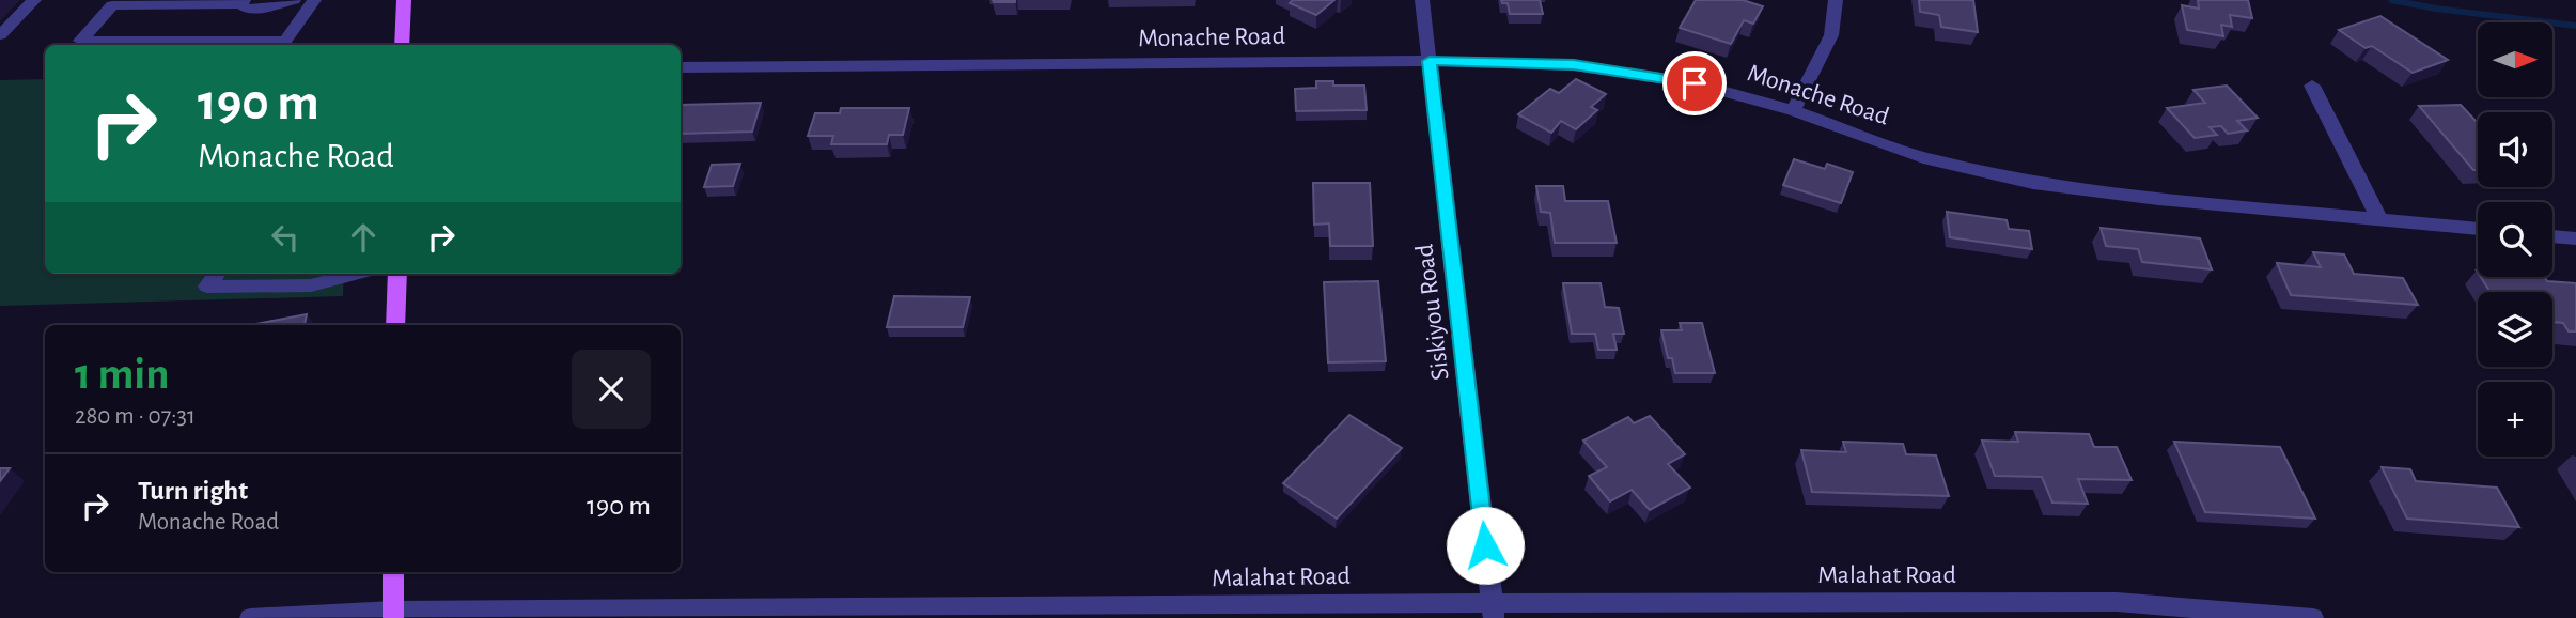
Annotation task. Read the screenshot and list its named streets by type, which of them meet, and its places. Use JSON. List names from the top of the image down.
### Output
{
  "streets": {
    "street": ["Monache Road", "Siskiyou Road", "Malahat Road"]
  },
  "crossings": [
    ["Monache Road", "Siskiyou Road"],
    ["Siskiyou Road", "Malahat Road"]
  ],
  "north": "right",
  "page": {
    "map_buttons": "+",
    "turn": ["190 m", "Monache Road"],
    "heading": ["1 min", "280 m · 07:31"],
    "list": [
      {
        "name": "Turn right",
        "note": "Monache Road",
        "value": "190 m"
      }
    ]
  }
}
